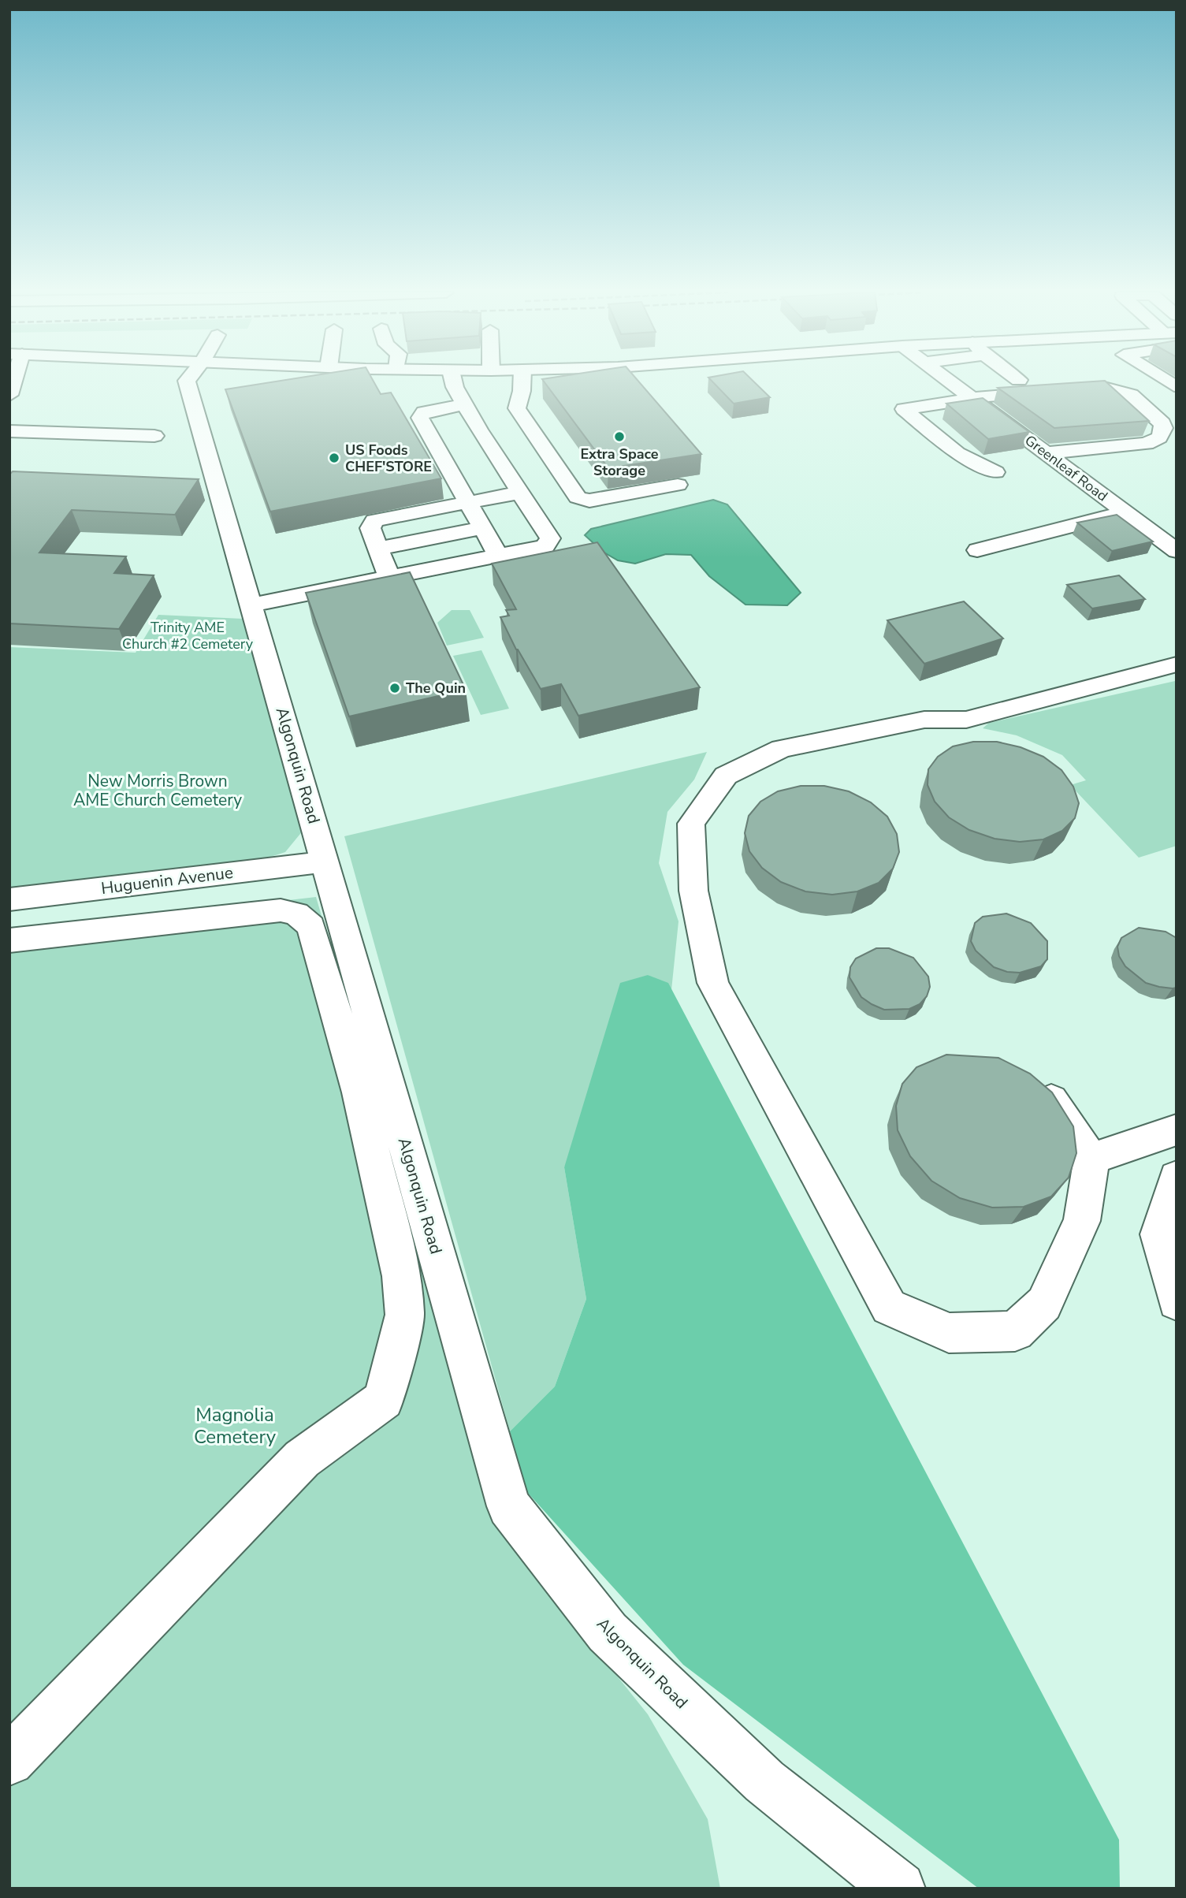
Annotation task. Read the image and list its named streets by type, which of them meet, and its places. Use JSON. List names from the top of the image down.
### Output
{
  "streets": {
    "main road": ["Greenleaf Road", "Algonquin Road", "Huguenin Avenue"]
  },
  "crossings": [
    ["Algonquin Road", "Huguenin Avenue"]
  ],
  "parks": ["Trinity AME Church #2 Cemetery", "New Morris Brown AME Church Cemetery", "Magnolia Cemetery"],
  "places": ["Extra Space Storage", "US Foods CHEF'STORE", "The Quin"]
}
